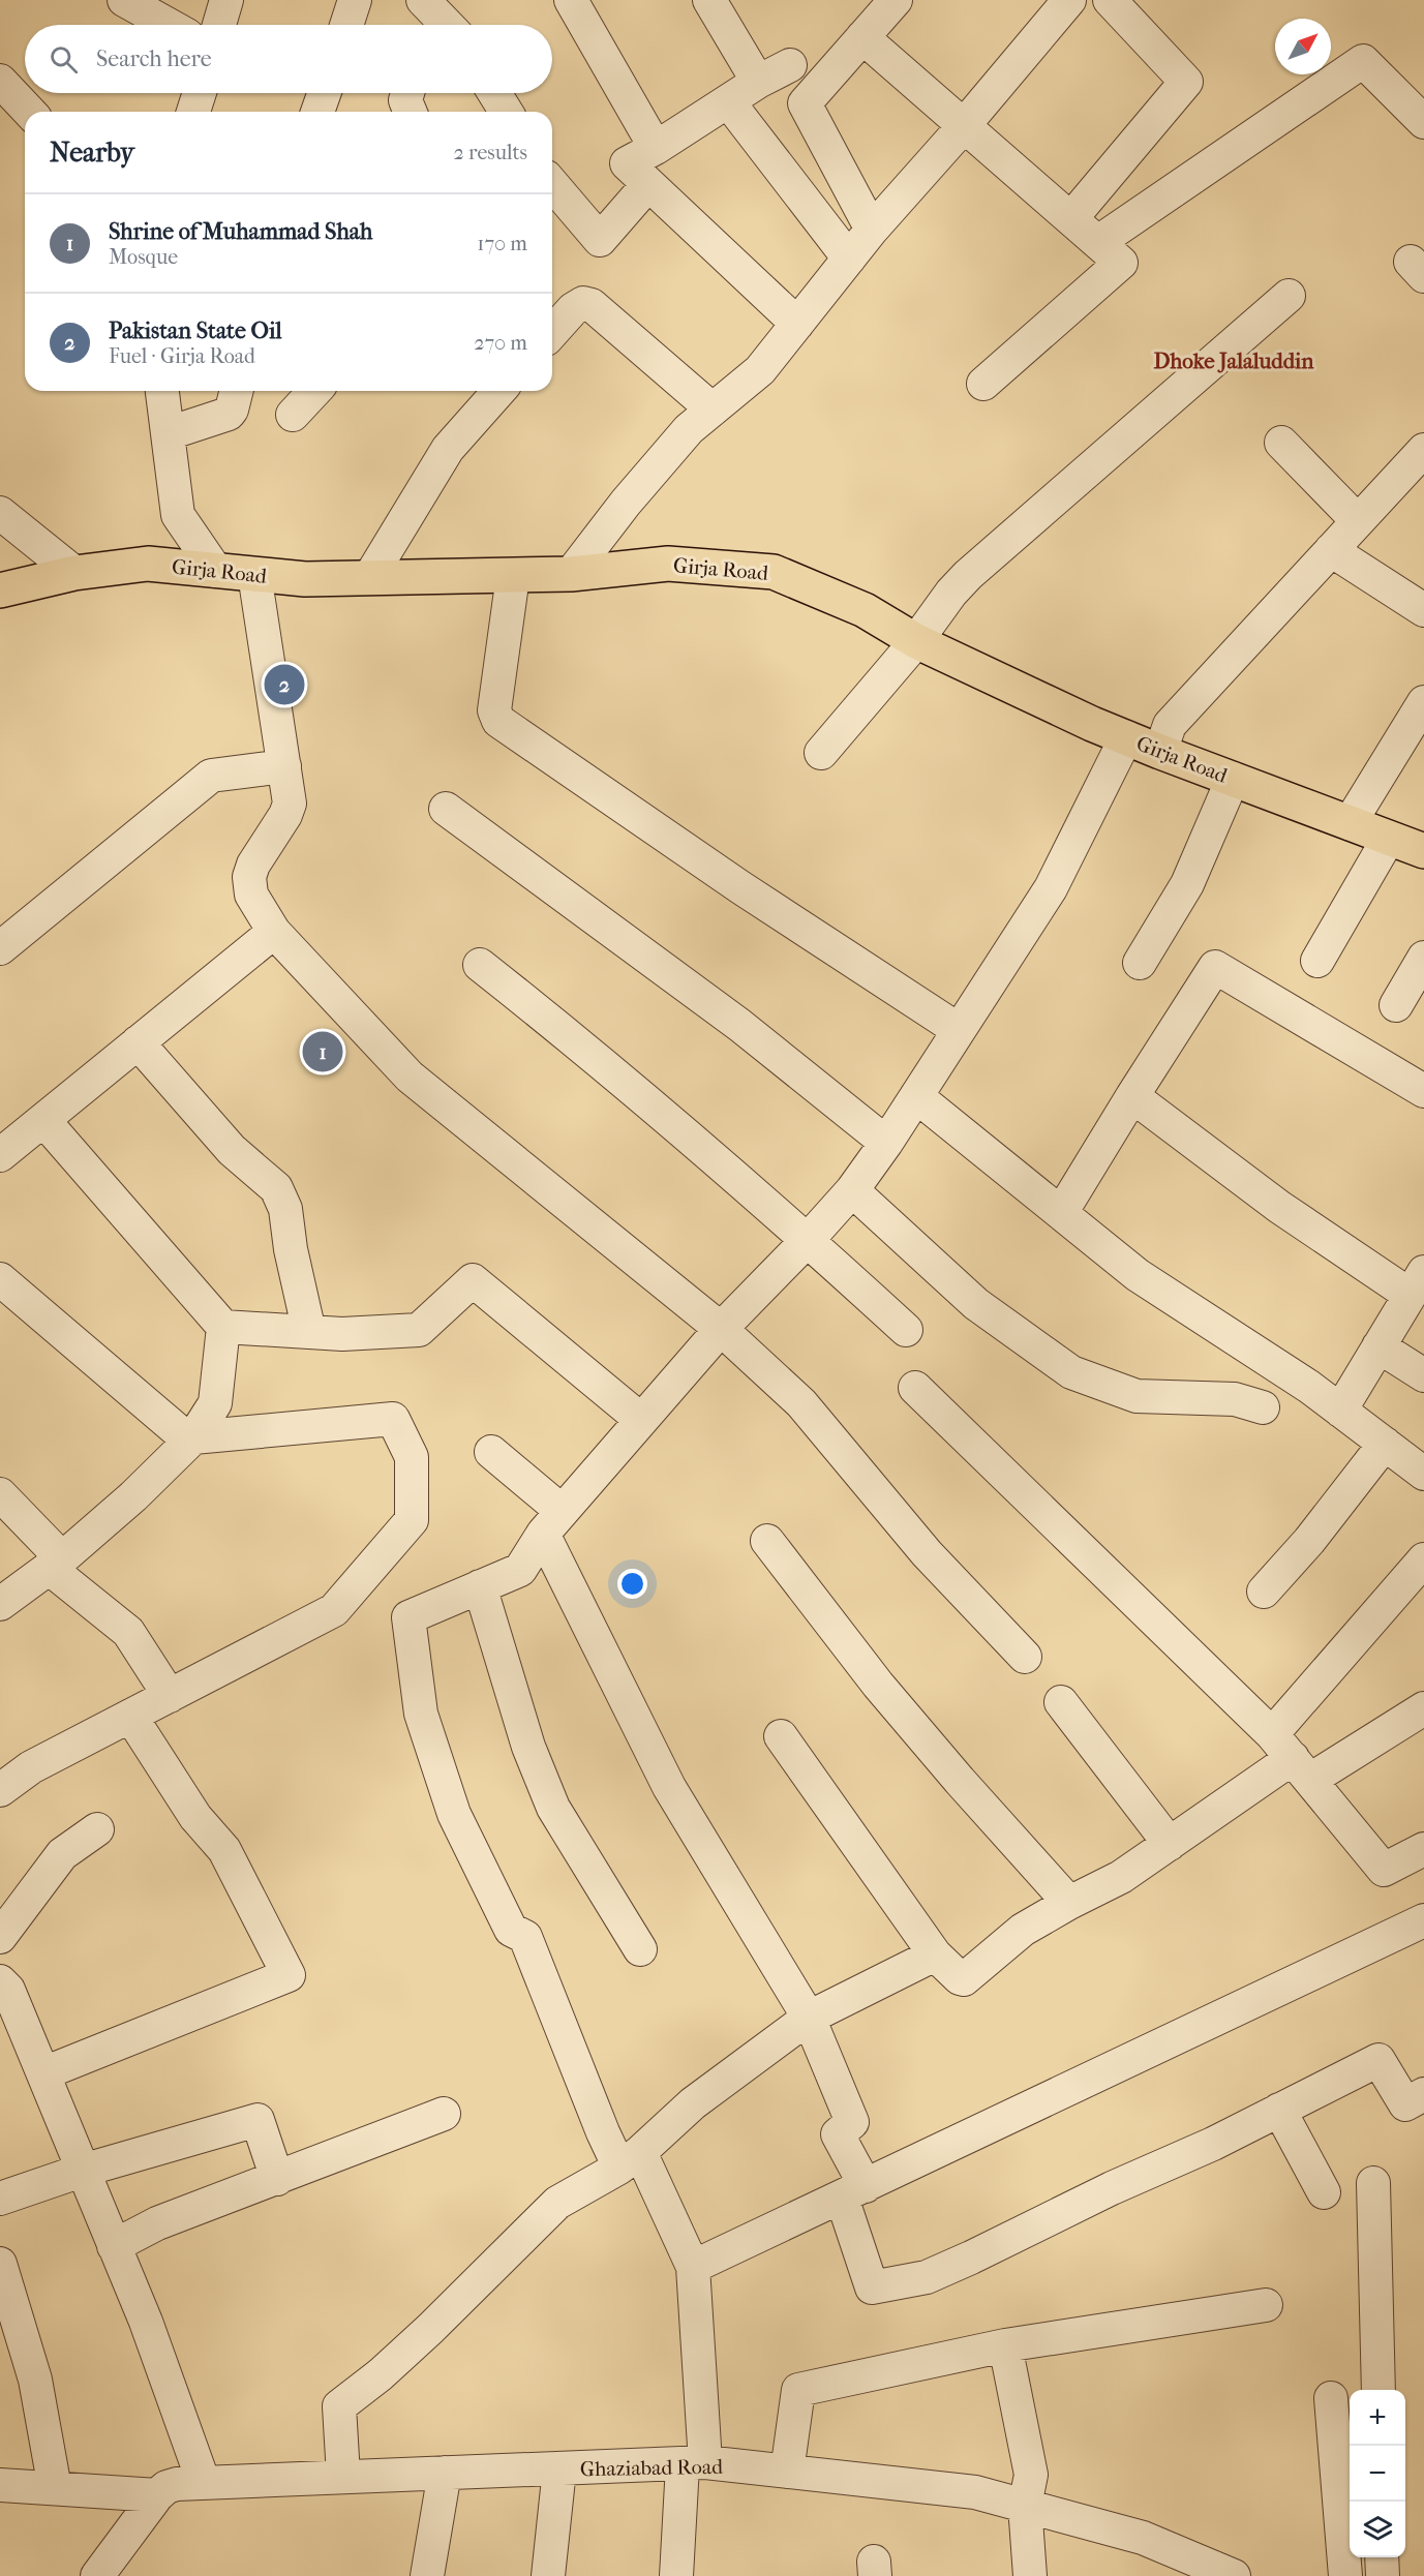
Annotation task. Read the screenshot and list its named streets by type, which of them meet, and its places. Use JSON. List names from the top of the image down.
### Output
{
  "streets": {
    "main road": ["Girja Road"],
    "street": ["Ghaziabad Road"]
  },
  "districts": ["Dhoke Jalaluddin"],
  "north": "top right",
  "page": {
    "search": "Search here",
    "heading": ["Nearby", "2 results"],
    "list": [
      {
        "mark": "1",
        "name": "Shrine of Muhammad Shah",
        "note": "Mosque",
        "value": "170 m"
      },
      {
        "mark": "2",
        "name": "Pakistan State Oil",
        "note": "Fuel · Girja Road",
        "value": "270 m"
      }
    ],
    "pins": ["2", "1"],
    "map_buttons": ["+", "−"]
  }
}
